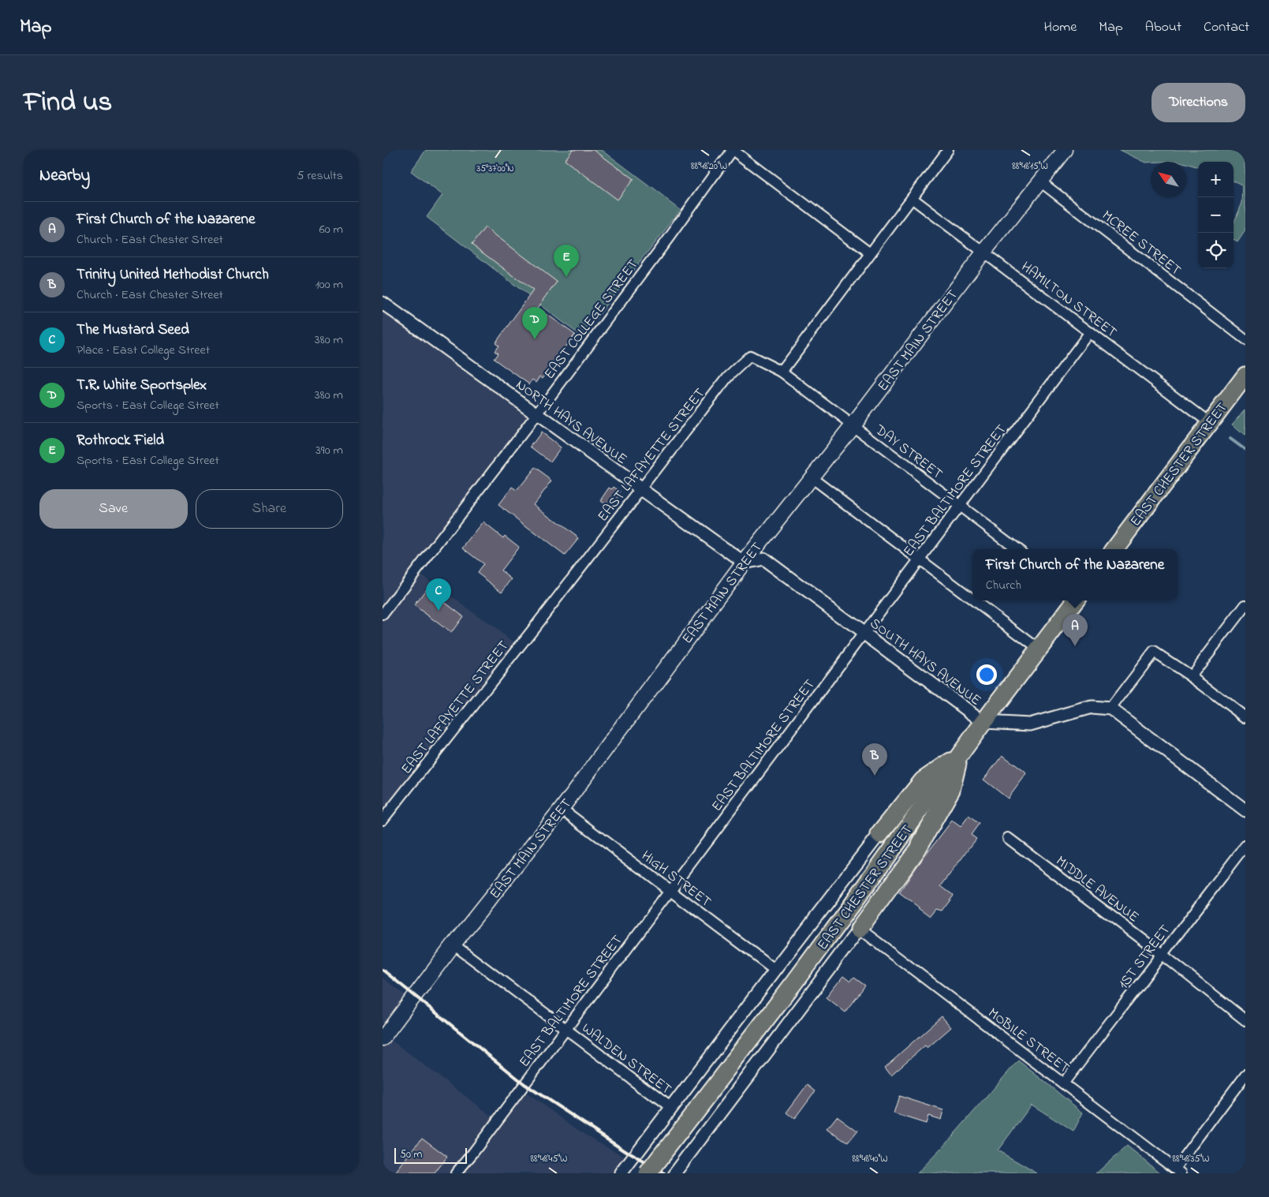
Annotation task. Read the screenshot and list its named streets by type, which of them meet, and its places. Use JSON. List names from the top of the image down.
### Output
{
  "streets": {
    "highway": ["EAST CHESTER STREET"],
    "main road": ["EAST MAIN STREET"],
    "street": [
      "MCREE STREET",
      "HAMILTON STREET",
      "EAST COLLEGE STREET",
      "NORTH HAYS AVENUE",
      "DAY STREET",
      "EAST LAFAYETTE STREET",
      "EAST BALTIMORE STREET",
      "SOUTH HAYS AVENUE",
      "HIGH STREET",
      "MIDDLE AVENUE",
      "1ST STREET",
      "MOBILE STREET",
      "WALDEN STREET"
    ]
  },
  "crossings": [
    ["MCREE STREET", "EAST MAIN STREET"],
    ["HAMILTON STREET", "EAST MAIN STREET"],
    ["HAMILTON STREET", "EAST CHESTER STREET"],
    ["HAMILTON STREET", "EAST BALTIMORE STREET"],
    ["EAST COLLEGE STREET", "NORTH HAYS AVENUE"],
    ["EAST MAIN STREET", "NORTH HAYS AVENUE"],
    ["EAST MAIN STREET", "DAY STREET"],
    ["EAST MAIN STREET", "SOUTH HAYS AVENUE"],
    ["EAST MAIN STREET", "HIGH STREET"],
    ["EAST MAIN STREET", "WALDEN STREET"],
    ["NORTH HAYS AVENUE", "EAST LAFAYETTE STREET"],
    ["NORTH HAYS AVENUE", "SOUTH HAYS AVENUE"],
    ["DAY STREET", "EAST LAFAYETTE STREET"],
    ["DAY STREET", "EAST BALTIMORE STREET"],
    ["EAST CHESTER STREET", "SOUTH HAYS AVENUE"],
    ["EAST BALTIMORE STREET", "SOUTH HAYS AVENUE"],
    ["EAST BALTIMORE STREET", "HIGH STREET"],
    ["EAST BALTIMORE STREET", "WALDEN STREET"],
    ["MIDDLE AVENUE", "1ST STREET"],
    ["1ST STREET", "MOBILE STREET"]
  ],
  "scale_bar": "50 m",
  "north": "top left",
  "page": {
    "header": "Map",
    "nav": [
      "Home",
      "Map",
      "About",
      "Contact"
    ],
    "title": "Find us",
    "buttons": [
      "Directions",
      ["Save", "Share"]
    ],
    "heading": ["Nearby", "5 results"],
    "map_buttons": ["+", "−"],
    "list": [
      {
        "mark": "A",
        "name": "First Church of the Nazarene",
        "note": "Church · East Chester Street",
        "value": "60 m"
      },
      {
        "mark": "B",
        "name": "Trinity United Methodist Church",
        "note": "Church · East Chester Street",
        "value": "100 m"
      },
      {
        "mark": "C",
        "name": "The Mustard Seed",
        "note": "Place · East College Street",
        "value": "380 m"
      },
      {
        "mark": "D",
        "name": "T.R. White Sportsplex",
        "note": "Sports · East College Street",
        "value": "380 m"
      },
      {
        "mark": "E",
        "name": "Rothrock Field",
        "note": "Sports · East College Street",
        "value": "390 m"
      }
    ],
    "pins": [
      "E",
      "D",
      "C",
      "A",
      "B"
    ],
    "popup": ["First Church of the Nazarene", "Church"],
    "scale": "50 m"
  },
  "coordinates": [
    "88°48'20\"W",
    "88°48'15\"W",
    "35°37'00\"N",
    "88°48'45\"W",
    "88°48'40\"W",
    "88°48'35\"W"
  ]
}
